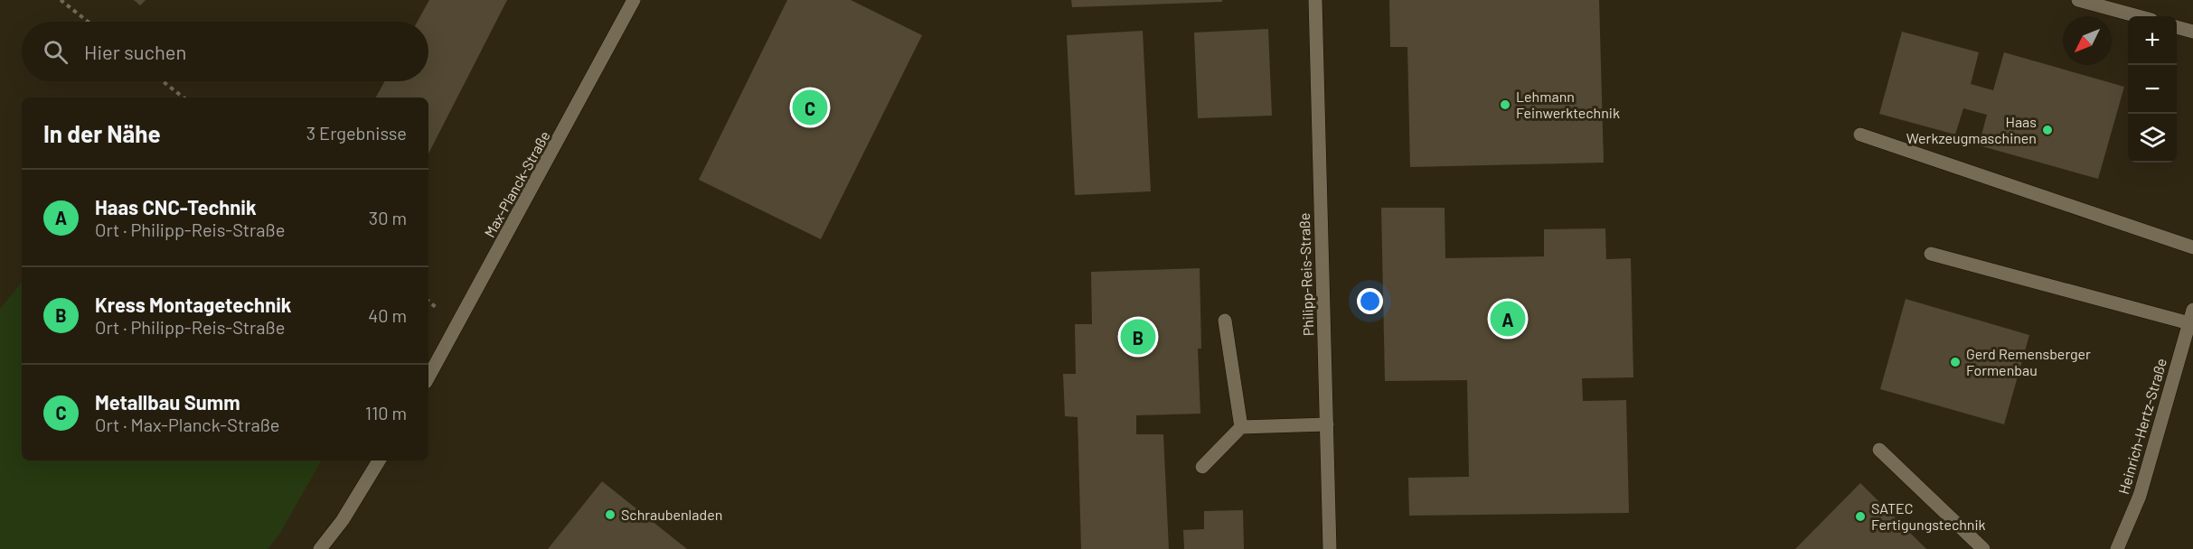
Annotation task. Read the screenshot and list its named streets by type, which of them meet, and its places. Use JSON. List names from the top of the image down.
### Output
{
  "streets": {
    "street": ["Max-Planck-Straße", "Philipp-Reis-Straße", "Heinrich-Hertz-Straße"]
  },
  "places": [
    "Lehmann Feinwerktechnik",
    "Haas Werkzeugmaschinen",
    "Gerd Remensberger Formenbau",
    "Schraubenladen",
    "SATEC Fertigungstechnik"
  ],
  "north": "bottom left",
  "page": {
    "map_buttons": ["+", "−"],
    "search": "Hier suchen",
    "pins": ["C", "A", "B"],
    "heading": ["In der Nähe", "3 Ergebnisse"],
    "list": [
      {
        "mark": "A",
        "name": "Haas CNC-Technik",
        "note": "Ort · Philipp-Reis-Straße",
        "value": "30 m"
      },
      {
        "mark": "B",
        "name": "Kress Montagetechnik",
        "note": "Ort · Philipp-Reis-Straße",
        "value": "40 m"
      },
      {
        "mark": "C",
        "name": "Metallbau Summ",
        "note": "Ort · Max-Planck-Straße",
        "value": "110 m"
      }
    ]
  }
}
